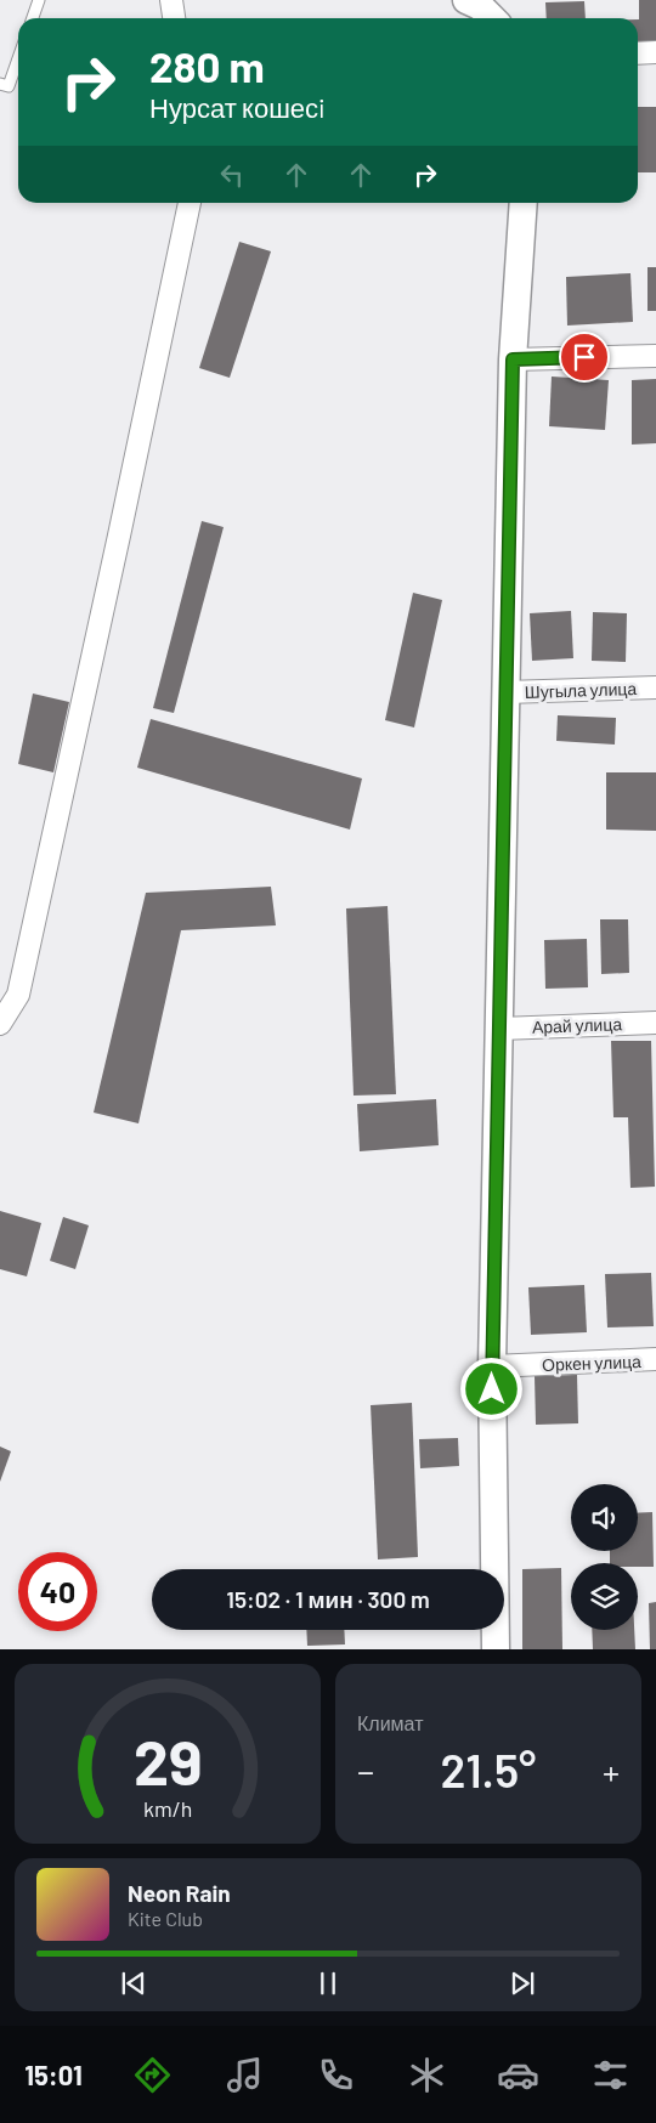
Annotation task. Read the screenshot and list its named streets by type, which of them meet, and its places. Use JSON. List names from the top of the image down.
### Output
{
  "streets": {
    "street": ["Шугыла улица", "Арай улица", "Оркен улица"]
  },
  "page": {
    "turn": ["280 m", "Нурсат кошесi"],
    "limit": "40",
    "trip": "15:02 · 1 мин · 300 m",
    "tile": "Климат",
    "heat": ["−", "21.5°", "+"],
    "song": ["Neon Rain", "Kite Club"],
    "tabs": "15:01",
    "gauge": ["29", "km/h"]
  }
}
